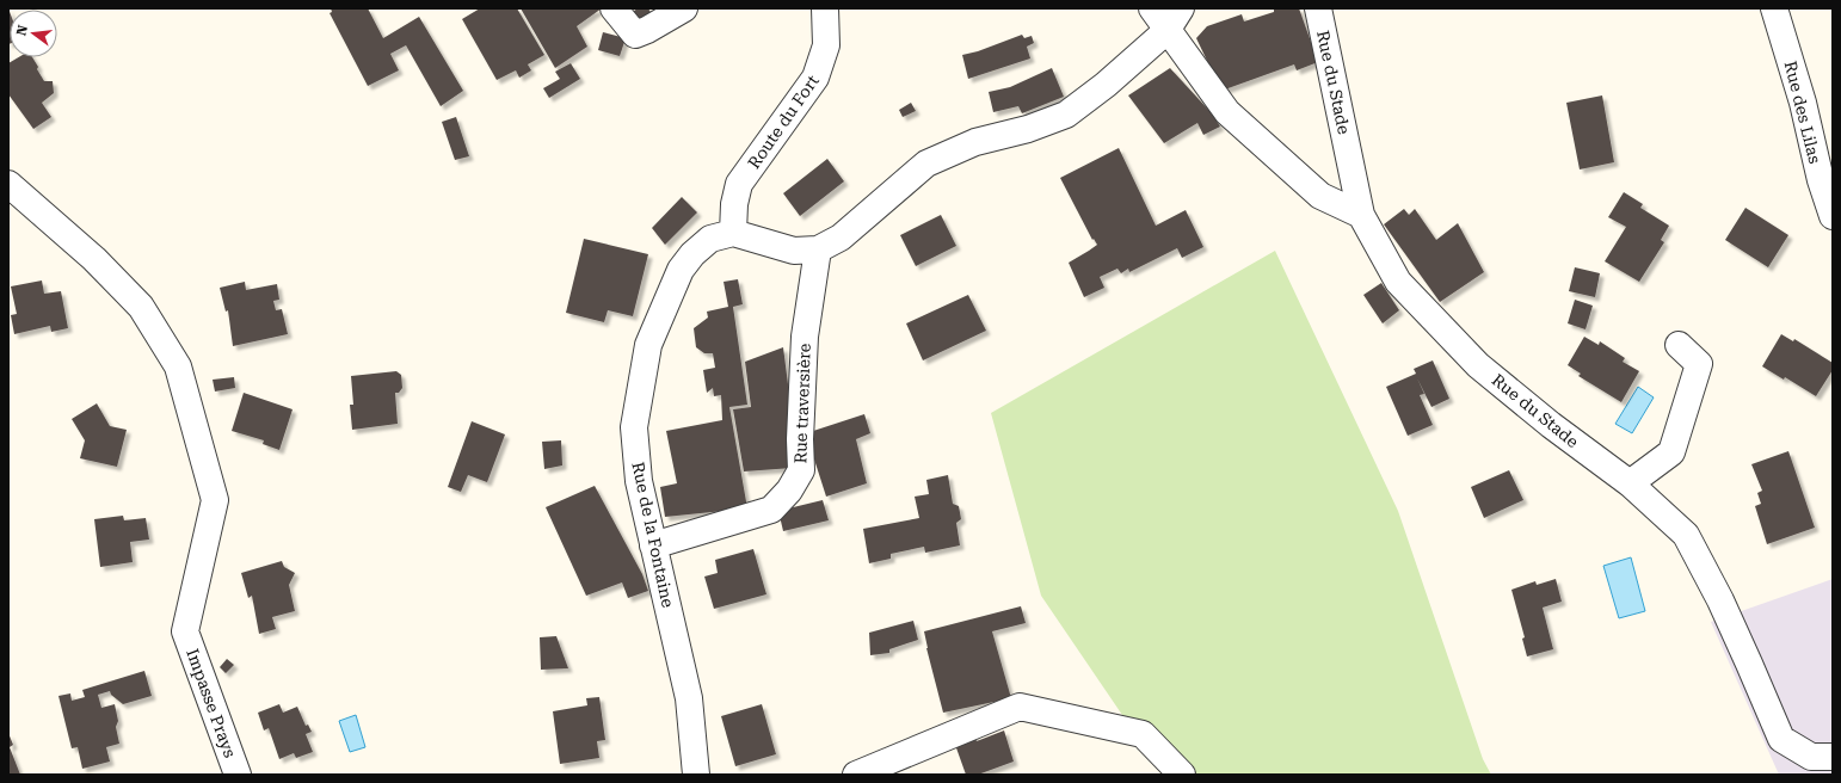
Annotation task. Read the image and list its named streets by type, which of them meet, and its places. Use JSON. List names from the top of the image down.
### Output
{
  "streets": {
    "street": [
      "Rue du Stade",
      "Rue des Lilas",
      "Route du Fort",
      "Rue traversière",
      "Rue de la Fontaine",
      "Impasse Prays"
    ]
  },
  "crossings": [
    ["Route du Fort", "Rue de la Fontaine"],
    ["Rue traversière", "Rue de la Fontaine"]
  ],
  "north": "left"
}
